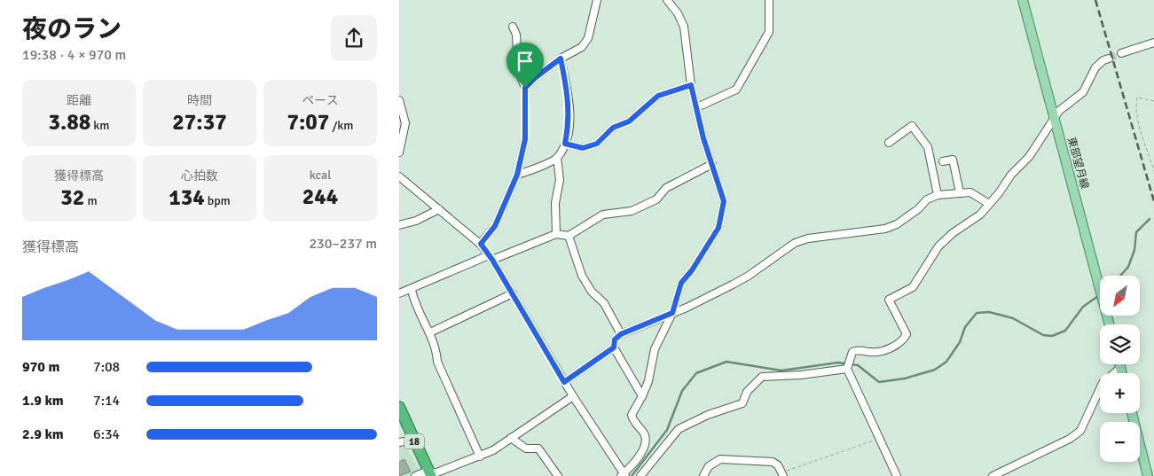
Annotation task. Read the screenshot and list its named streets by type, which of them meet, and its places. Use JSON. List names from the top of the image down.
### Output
{
  "streets": {
    "highway": ["18"],
    "main road": ["東部望月線"]
  },
  "north": "bottom left",
  "page": {
    "heading": ["夜のラン", "19:38 · 4 × 970 m"],
    "stats": [
      ["距離", "3.88 km"],
      ["時間", "27:37"],
      ["ペース", "7:07 /km"],
      ["獲得標高", "32 m"],
      ["心拍数", "134 bpm"],
      ["kcal", "244"]
    ],
    "chart": ["獲得標高", "230–237 m"],
    "map_buttons": ["+", "−"],
    "list": [
      {
        "name": "970 m",
        "note": "7:08"
      },
      {
        "name": "1.9 km",
        "note": "7:14"
      },
      {
        "name": "2.9 km",
        "note": "6:34"
      }
    ]
  }
}
